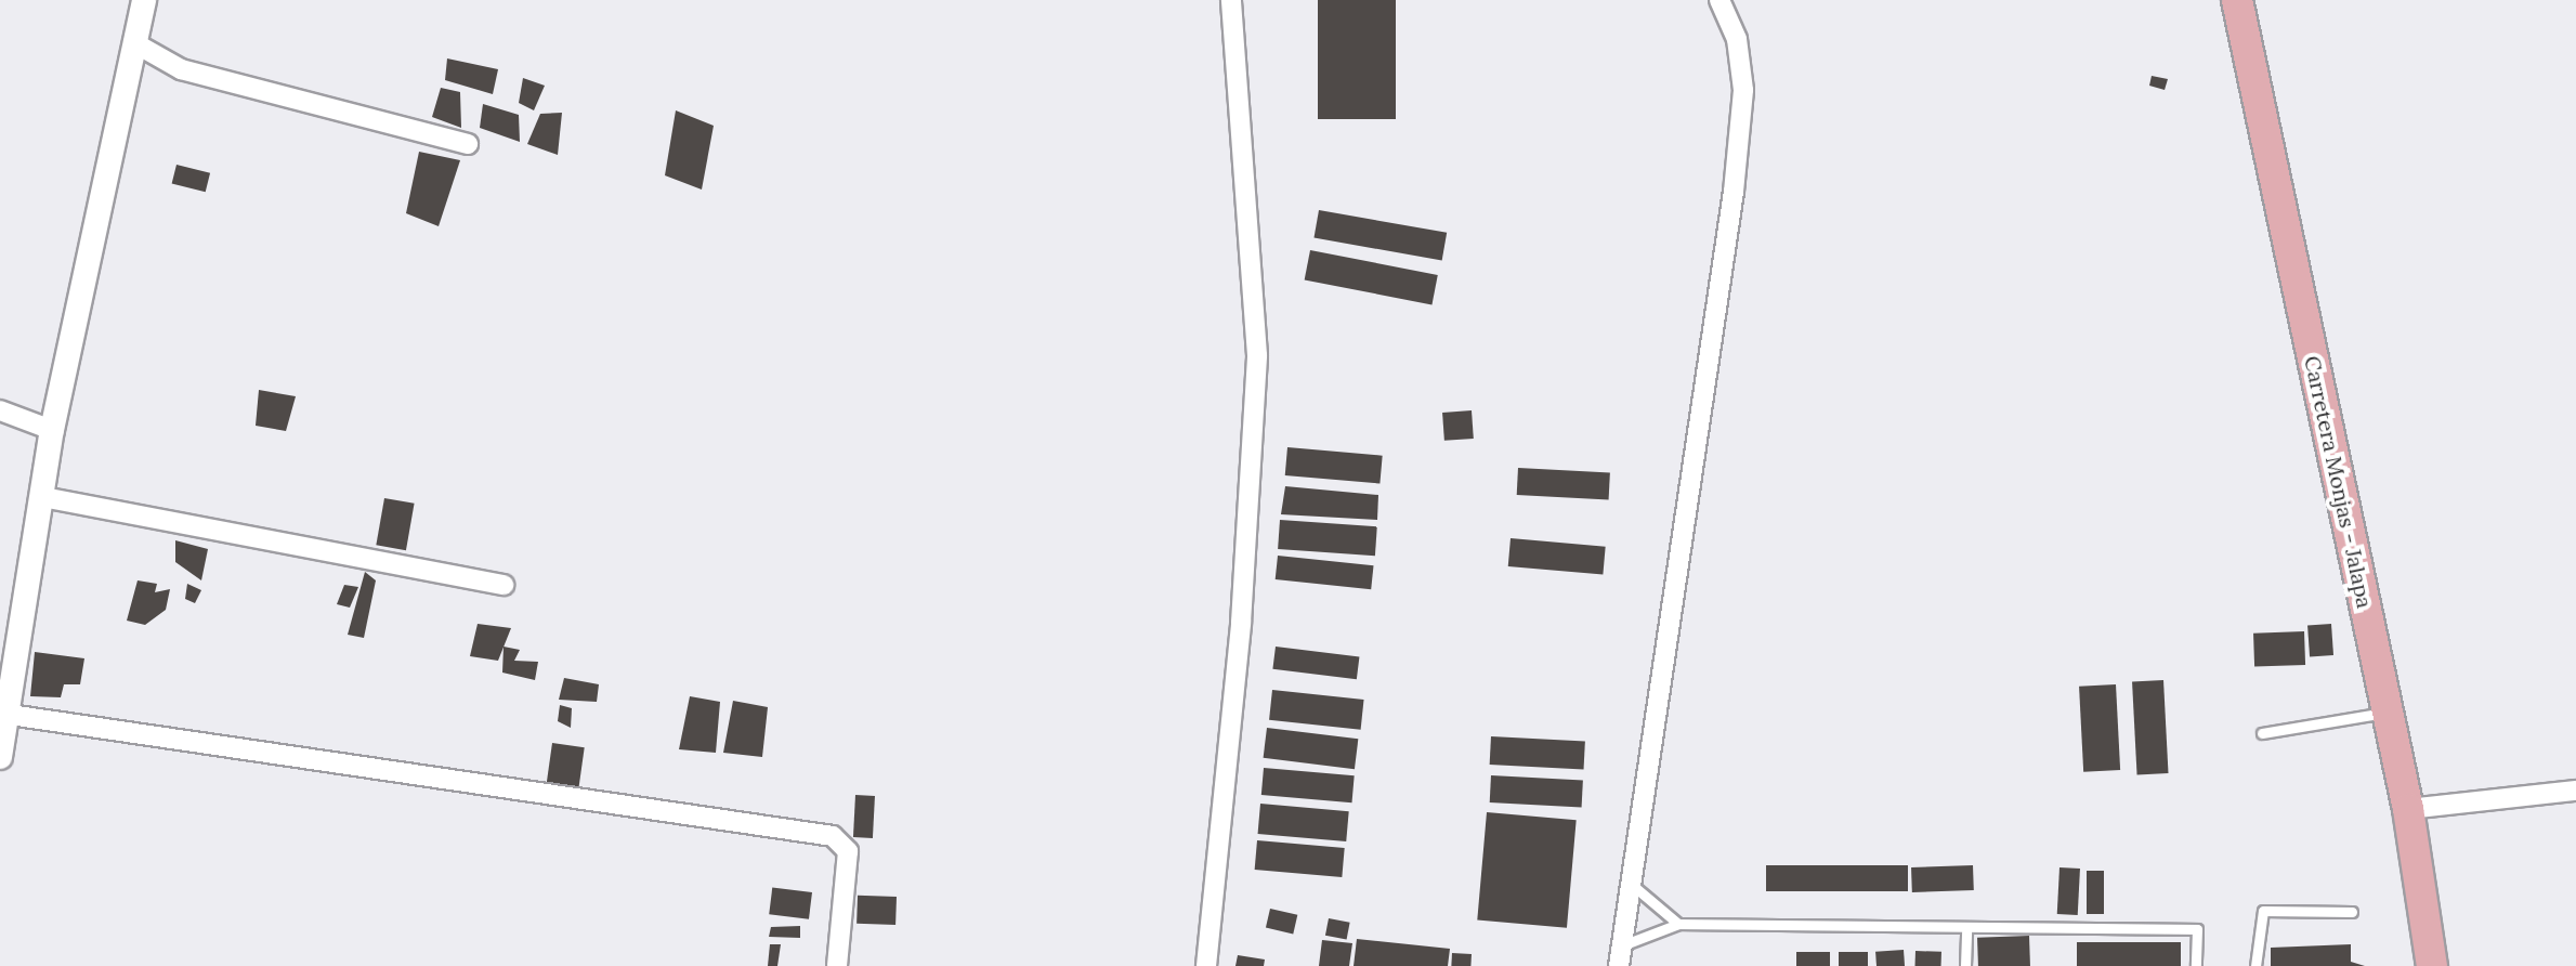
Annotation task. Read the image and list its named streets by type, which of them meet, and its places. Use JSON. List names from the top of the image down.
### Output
{
  "streets": {
    "main road": ["Carretera Monjas - Jalapa"]
  }
}
